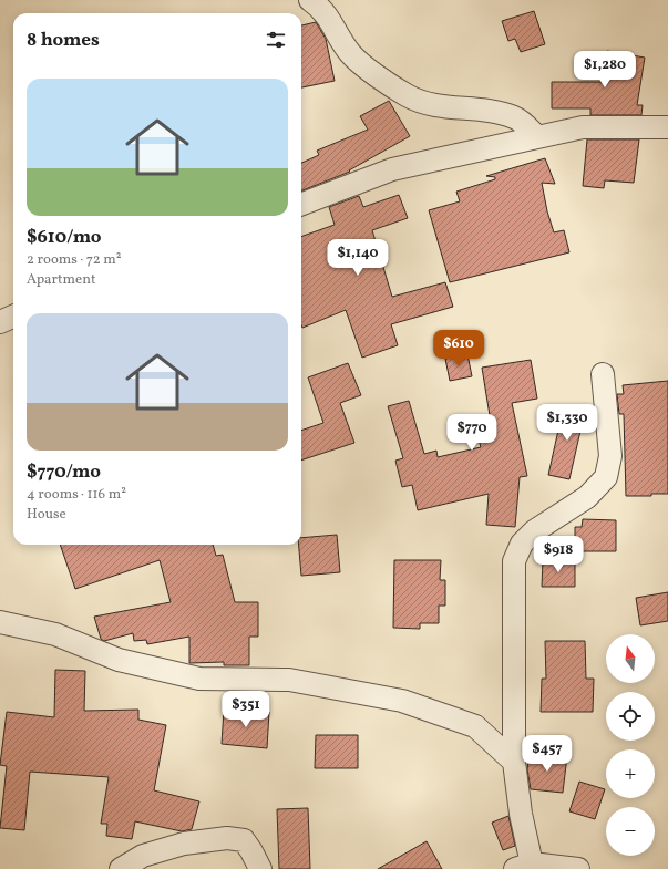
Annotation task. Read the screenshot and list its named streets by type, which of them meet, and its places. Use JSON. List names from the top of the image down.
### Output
{
  "north": "top",
  "page": {
    "heading": "8 homes",
    "price": [
      "$1,280",
      "$1,140",
      "$610",
      "$1,330",
      "$770",
      "$918",
      "$351",
      "$457"
    ],
    "list": [
      {
        "name": "$610/mo",
        "note": "2 rooms · 72 m² · Apartment"
      },
      {
        "name": "$770/mo",
        "note": "4 rooms · 116 m² · House"
      }
    ],
    "map_buttons": ["+", "−"]
  }
}
